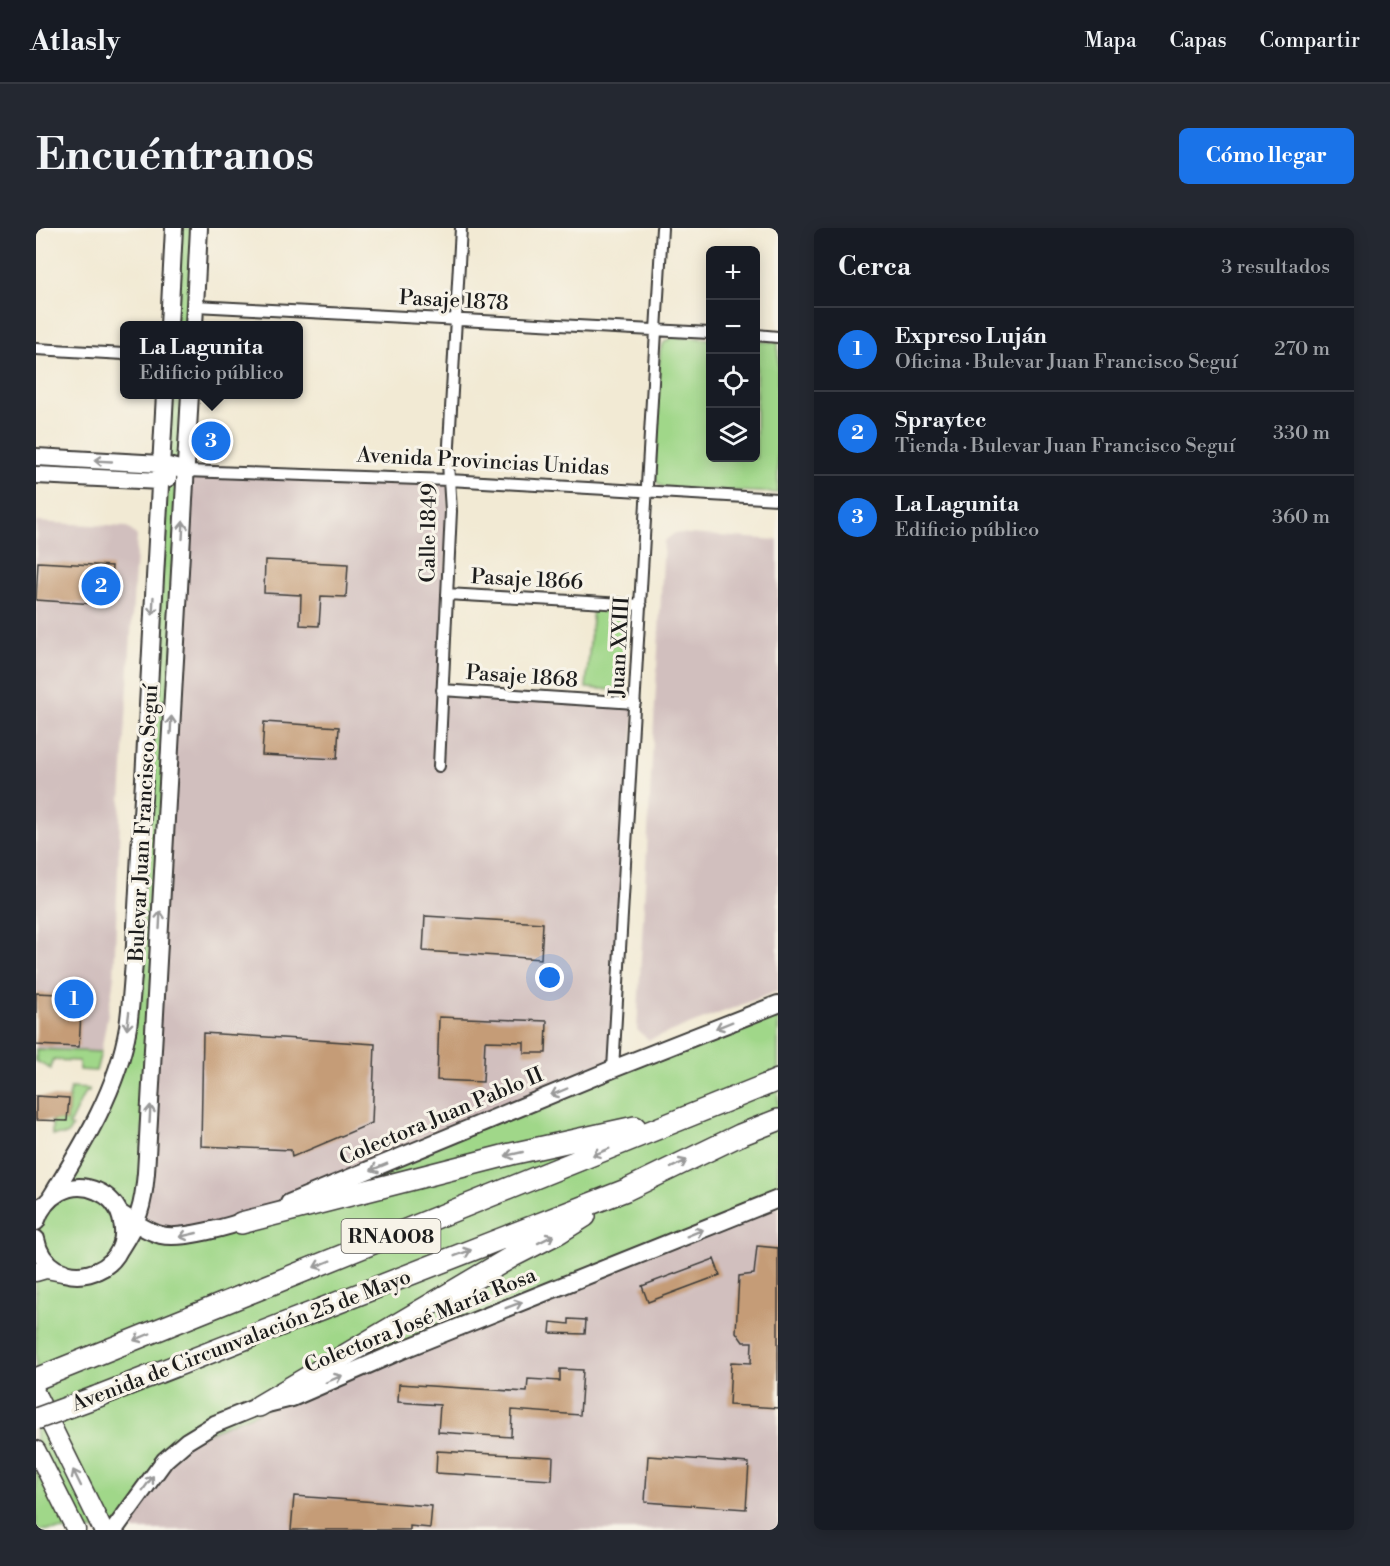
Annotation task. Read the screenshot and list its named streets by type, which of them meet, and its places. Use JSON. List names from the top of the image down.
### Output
{
  "streets": {
    "highway": ["RNA008", "Avenida de Circunvalación 25 de Mayo"],
    "main road": [
      "Avenida Provincias Unidas",
      "Bulevar Juan Francisco Seguí",
      "Colectora Juan Pablo II",
      "Colectora José María Rosa"
    ],
    "street": [
      "Pasaje 1878",
      "Calle 1849",
      "Pasaje 1866",
      "Juan XXIII",
      "Pasaje 1868"
    ]
  },
  "crossings": [
    ["Pasaje 1878", "Calle 1849"],
    ["Pasaje 1878", "Juan XXIII"],
    ["Avenida Provincias Unidas", "Calle 1849"],
    ["Avenida Provincias Unidas", "Juan XXIII"],
    ["Avenida Provincias Unidas", "Bulevar Juan Francisco Seguí"],
    ["Calle 1849", "Pasaje 1866"],
    ["Calle 1849", "Pasaje 1868"],
    ["Pasaje 1866", "Juan XXIII"],
    ["Juan XXIII", "Pasaje 1868"],
    ["Juan XXIII", "Colectora Juan Pablo II"],
    ["Bulevar Juan Francisco Seguí", "Colectora Juan Pablo II"],
    ["Colectora Juan Pablo II", "RNA008"],
    ["RNA008", "Avenida de Circunvalación 25 de Mayo"]
  ],
  "one_way": ["Colectora Juan Pablo II", "Colectora José María Rosa"],
  "page": {
    "header": "Atlasly",
    "nav": ["Mapa", "Capas", "Compartir"],
    "buttons": "Cómo llegar",
    "title": "Encuéntranos",
    "heading": ["Cerca", "3 resultados"],
    "map_buttons": ["+", "−"],
    "list": [
      {
        "mark": "1",
        "name": "Expreso Luján",
        "note": "Oficina · Bulevar Juan Francisco Seguí",
        "value": "270 m"
      },
      {
        "mark": "2",
        "name": "Spraytec",
        "note": "Tienda · Bulevar Juan Francisco Seguí",
        "value": "330 m"
      },
      {
        "mark": "3",
        "name": "La Lagunita",
        "note": "Edificio público",
        "value": "360 m"
      }
    ],
    "popup": ["La Lagunita", "Edificio público"],
    "pins": ["3", "2", "1"]
  }
}
